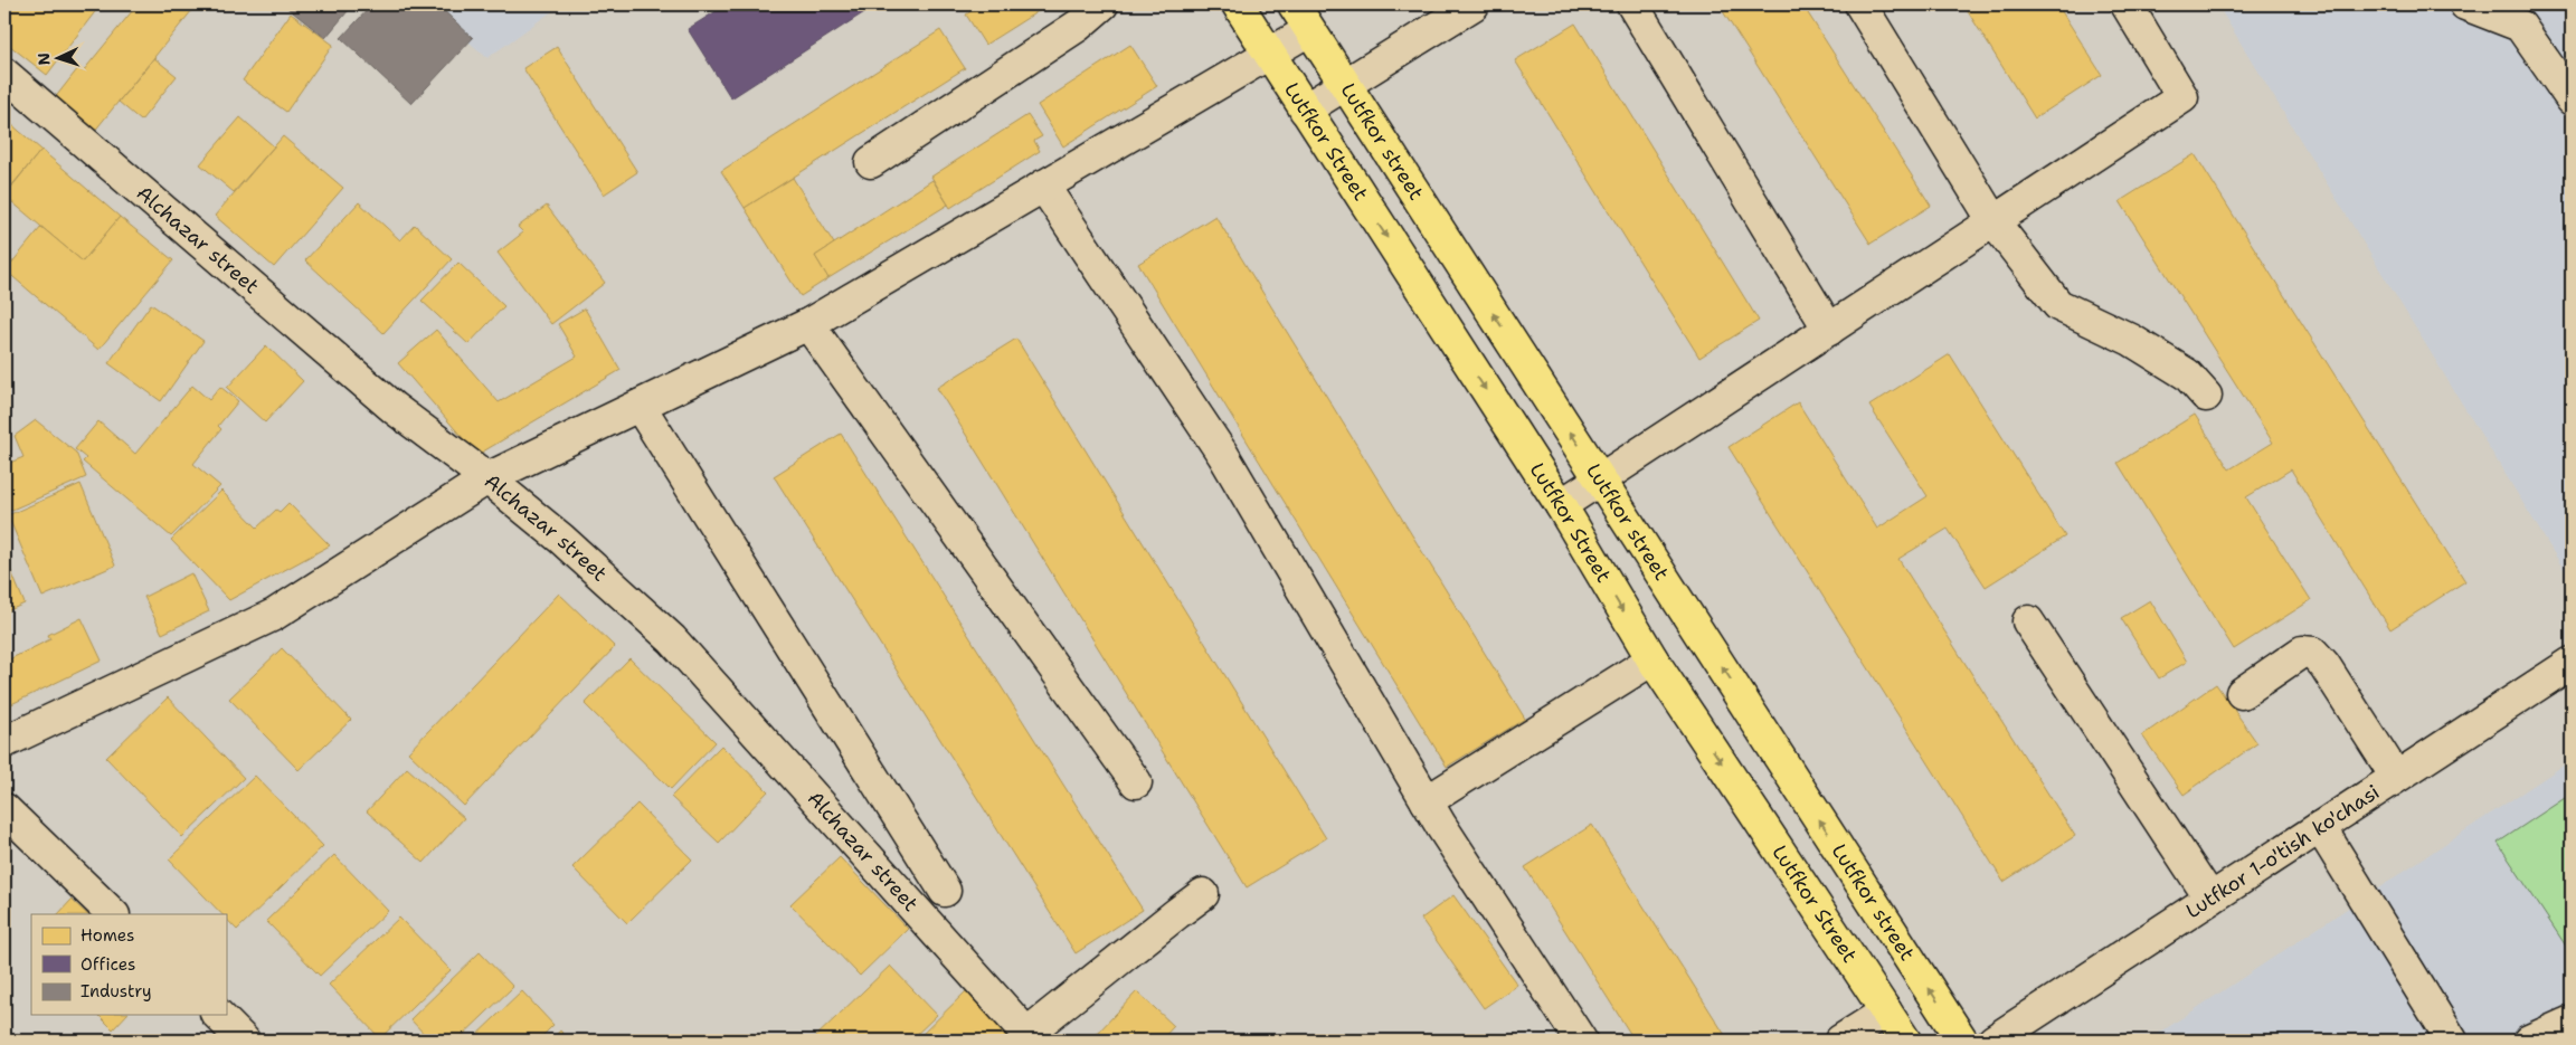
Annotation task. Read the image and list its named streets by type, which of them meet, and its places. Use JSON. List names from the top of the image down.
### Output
{
  "streets": {
    "main road": ["Lutfkor Street", "Lutfkor street"],
    "street": ["Alchazar street", "Lutfkor 1-o'tish ko'chasi"]
  },
  "one_way": ["Lutfkor Street", "Lutfkor street"],
  "legend": ["Homes", "Offices", "Industry"],
  "north": "left"
}
